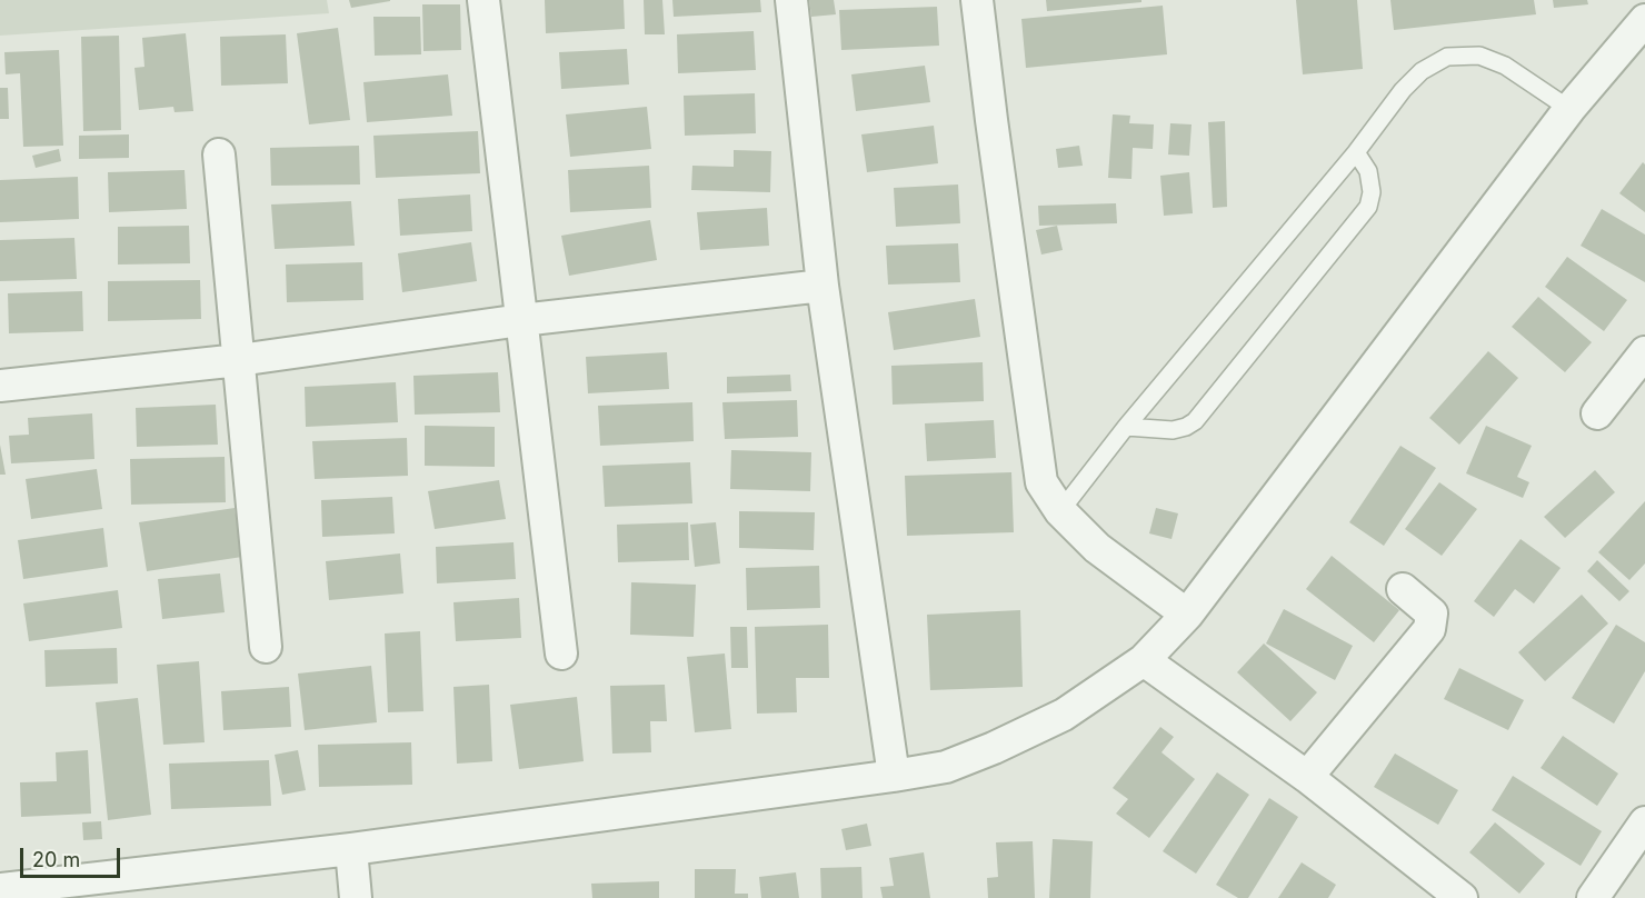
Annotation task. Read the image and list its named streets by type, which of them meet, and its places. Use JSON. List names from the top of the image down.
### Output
{
  "scale_bar": "20 m"
}
